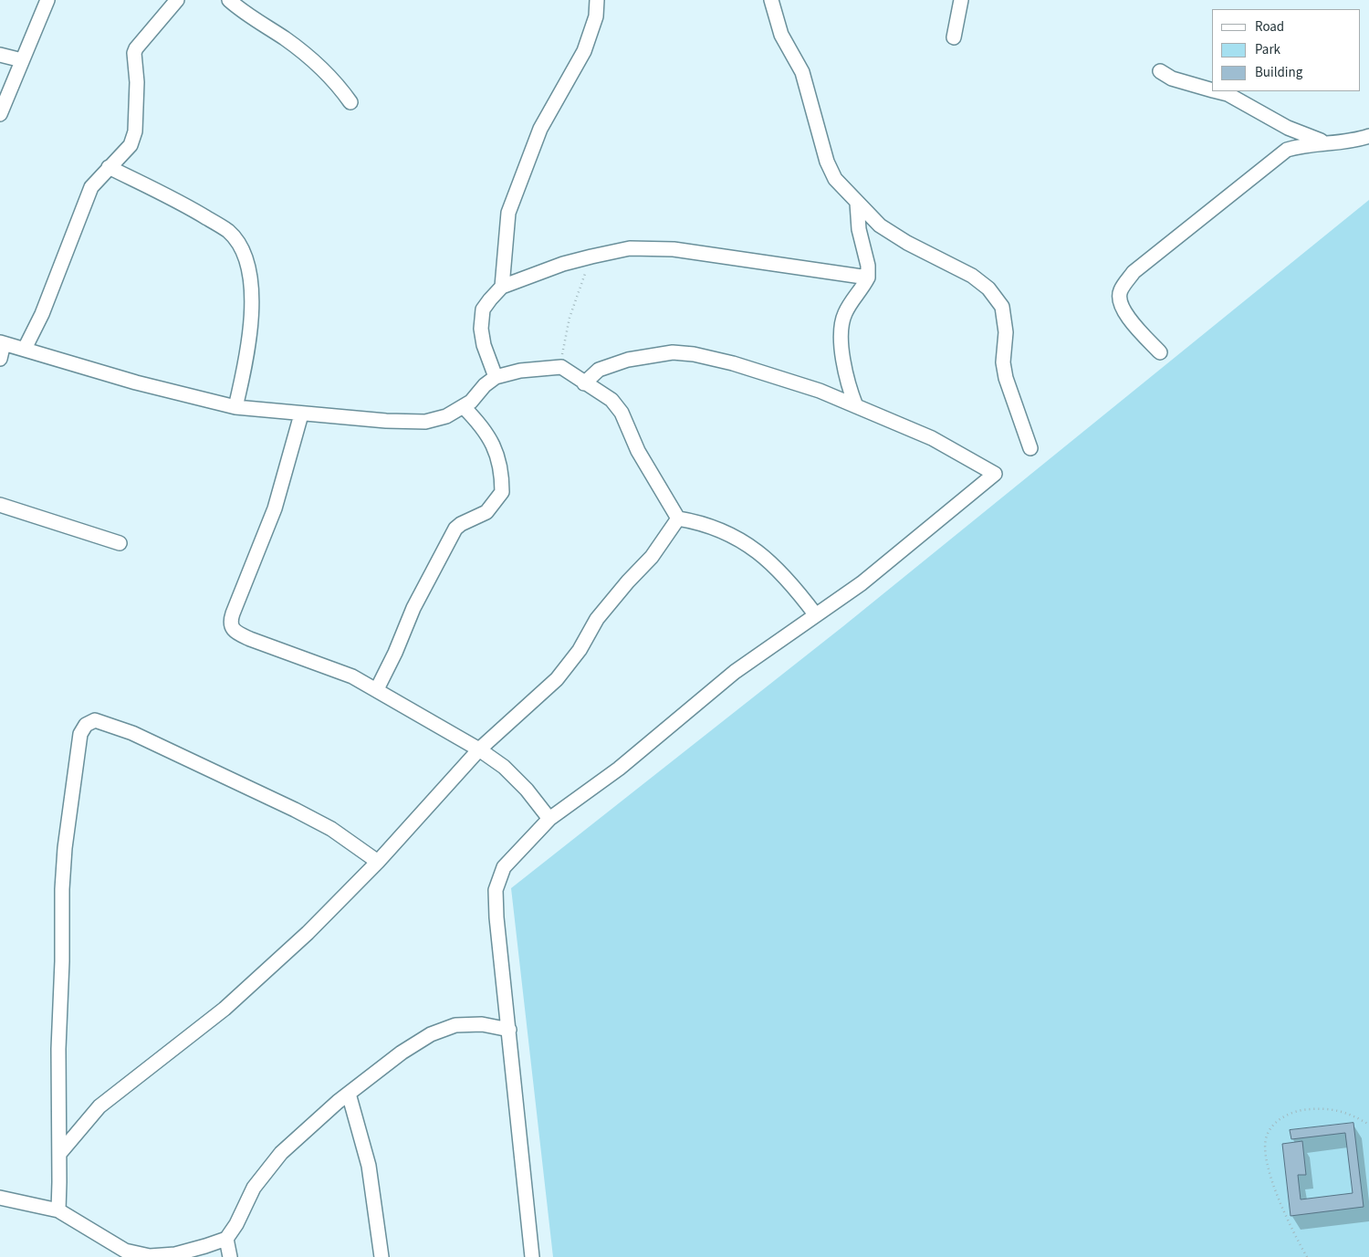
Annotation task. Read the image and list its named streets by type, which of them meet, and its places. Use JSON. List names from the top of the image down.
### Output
{
  "legend": ["Road", "Park", "Building"]
}
